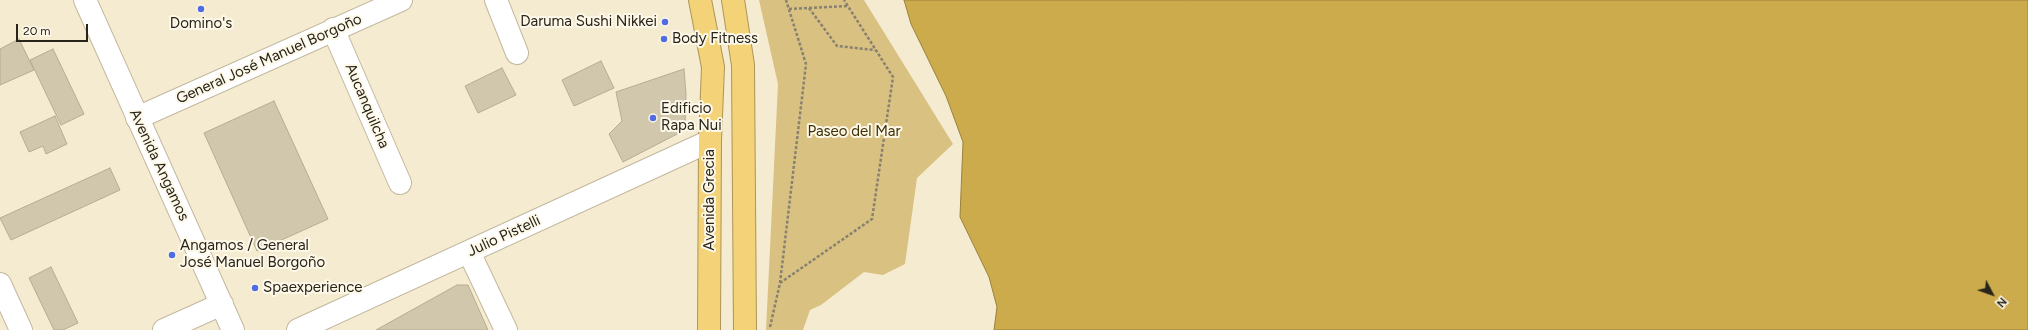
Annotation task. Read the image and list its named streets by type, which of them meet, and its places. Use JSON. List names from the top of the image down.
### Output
{
  "streets": {
    "highway": ["Avenida Grecia"],
    "street": [
      "General José Manuel Borgoño",
      "Aucanquilcha",
      "Avenida Angamos",
      "Julio Pistelli"
    ]
  },
  "crossings": [
    ["General José Manuel Borgoño", "Aucanquilcha"],
    ["General José Manuel Borgoño", "Avenida Angamos"],
    ["Avenida Grecia", "Julio Pistelli"]
  ],
  "parks": ["Paseo del Mar"],
  "places": [
    "Domino's",
    "Daruma Sushi Nikkei",
    "Body Fitness",
    "Edificio Rapa Nui",
    "Angamos / General José Manuel Borgoño",
    "Spaexperience"
  ],
  "scale_bar": "20 m",
  "north": "bottom right"
}
